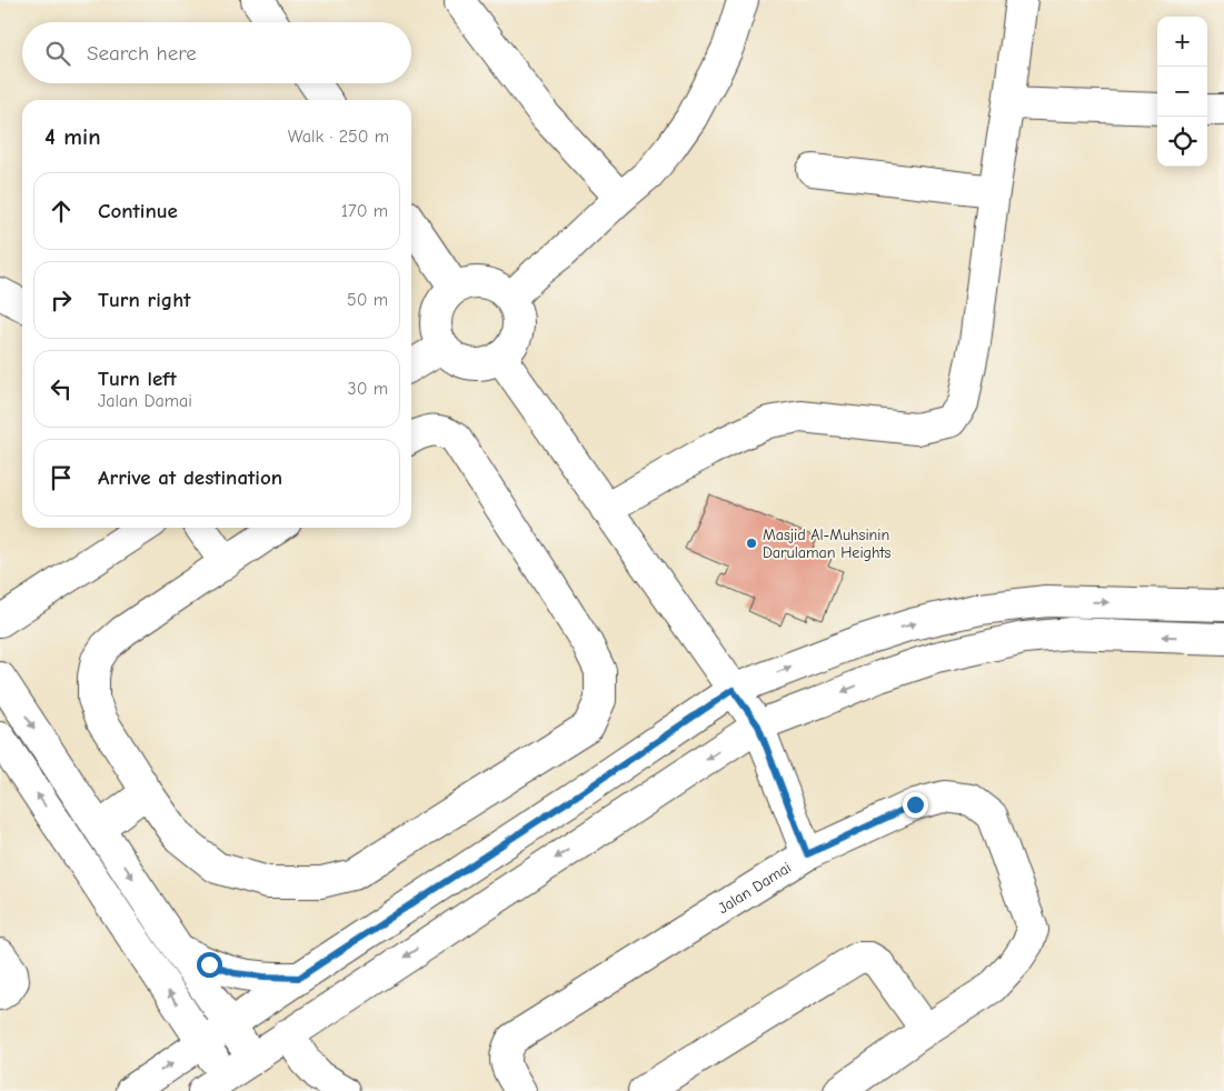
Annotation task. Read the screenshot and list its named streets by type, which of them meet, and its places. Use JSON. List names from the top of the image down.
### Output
{
  "streets": {
    "street": ["Jalan Damai"]
  },
  "places": ["Masjid Al-Muhsinin Darulaman Heights"],
  "page": {
    "map_buttons": ["+", "−"],
    "search": "Search here",
    "heading": ["4 min", "Walk · 250 m"],
    "list": [
      ["Continue", "170 m"],
      ["Turn right", "50 m"],
      ["Turn left", "Jalan Damai", "30 m"],
      "Arrive at destination"
    ]
  }
}
